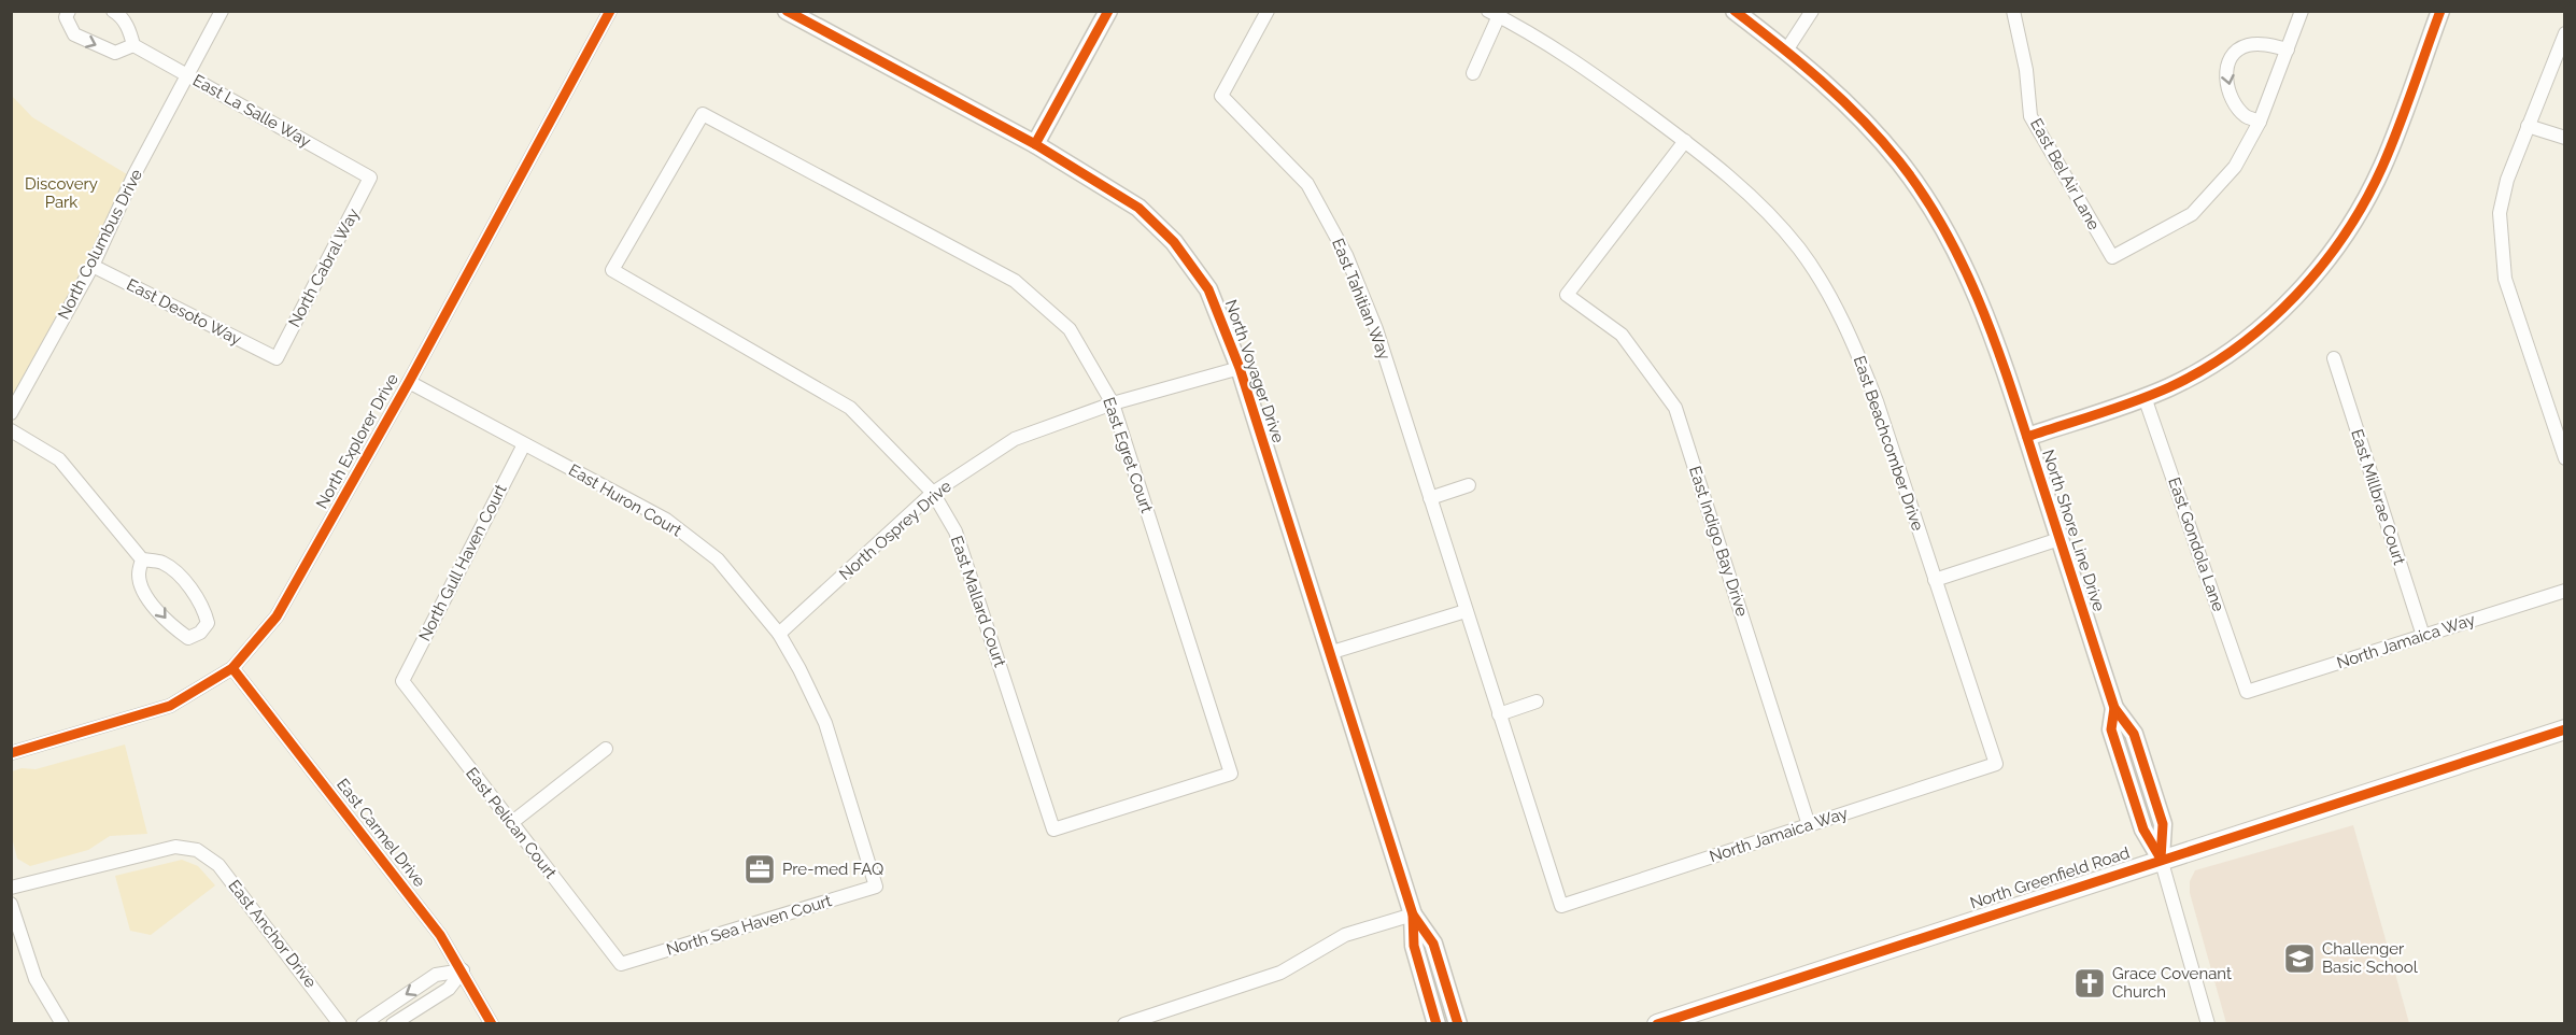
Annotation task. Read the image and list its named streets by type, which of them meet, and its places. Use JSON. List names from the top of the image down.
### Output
{
  "streets": {
    "main road": ["North Greenfield Road"],
    "street": [
      "East La Salle Way",
      "East Bel Air Lane",
      "North Columbus Drive",
      "North Cabral Way",
      "East Tahitian Way",
      "East Desoto Way",
      "North Voyager Drive",
      "North Explorer Drive",
      "East Beachcomber Drive",
      "East Egret Court",
      "East Millbrae Court",
      "East Huron Court",
      "North Osprey Drive",
      "North Shore Line Drive",
      "East Indigo Bay Drive",
      "East Gondola Lane",
      "North Gull Haven Court",
      "East Mallard Court",
      "North Jamaica Way",
      "East Pelican Court",
      "East Carmel Drive",
      "North Sea Haven Court",
      "East Anchor Drive"
    ]
  },
  "crossings": [
    ["East La Salle Way", "North Columbus Drive"],
    ["East La Salle Way", "North Cabral Way"],
    ["North Columbus Drive", "East Desoto Way"],
    ["North Cabral Way", "East Desoto Way"],
    ["East Tahitian Way", "North Jamaica Way"],
    ["North Voyager Drive", "North Osprey Drive"],
    ["North Explorer Drive", "East Huron Court"],
    ["North Explorer Drive", "East Carmel Drive"],
    ["East Beachcomber Drive", "East Indigo Bay Drive"],
    ["East Beachcomber Drive", "North Jamaica Way"],
    ["East Egret Court", "North Osprey Drive"],
    ["East Egret Court", "East Mallard Court"],
    ["East Millbrae Court", "North Jamaica Way"],
    ["East Huron Court", "North Osprey Drive"],
    ["East Huron Court", "North Gull Haven Court"],
    ["East Huron Court", "North Sea Haven Court"],
    ["North Osprey Drive", "East Mallard Court"],
    ["North Shore Line Drive", "North Greenfield Road"],
    ["East Indigo Bay Drive", "North Jamaica Way"],
    ["East Gondola Lane", "North Jamaica Way"],
    ["North Gull Haven Court", "East Pelican Court"],
    ["East Pelican Court", "North Sea Haven Court"]
  ],
  "parks": ["Discovery Park"],
  "places": {
    "office": ["Pre-med FAQ"],
    "school or university": ["Challenger Basic School"],
    "church": ["Grace Covenant Church"]
  }
}
